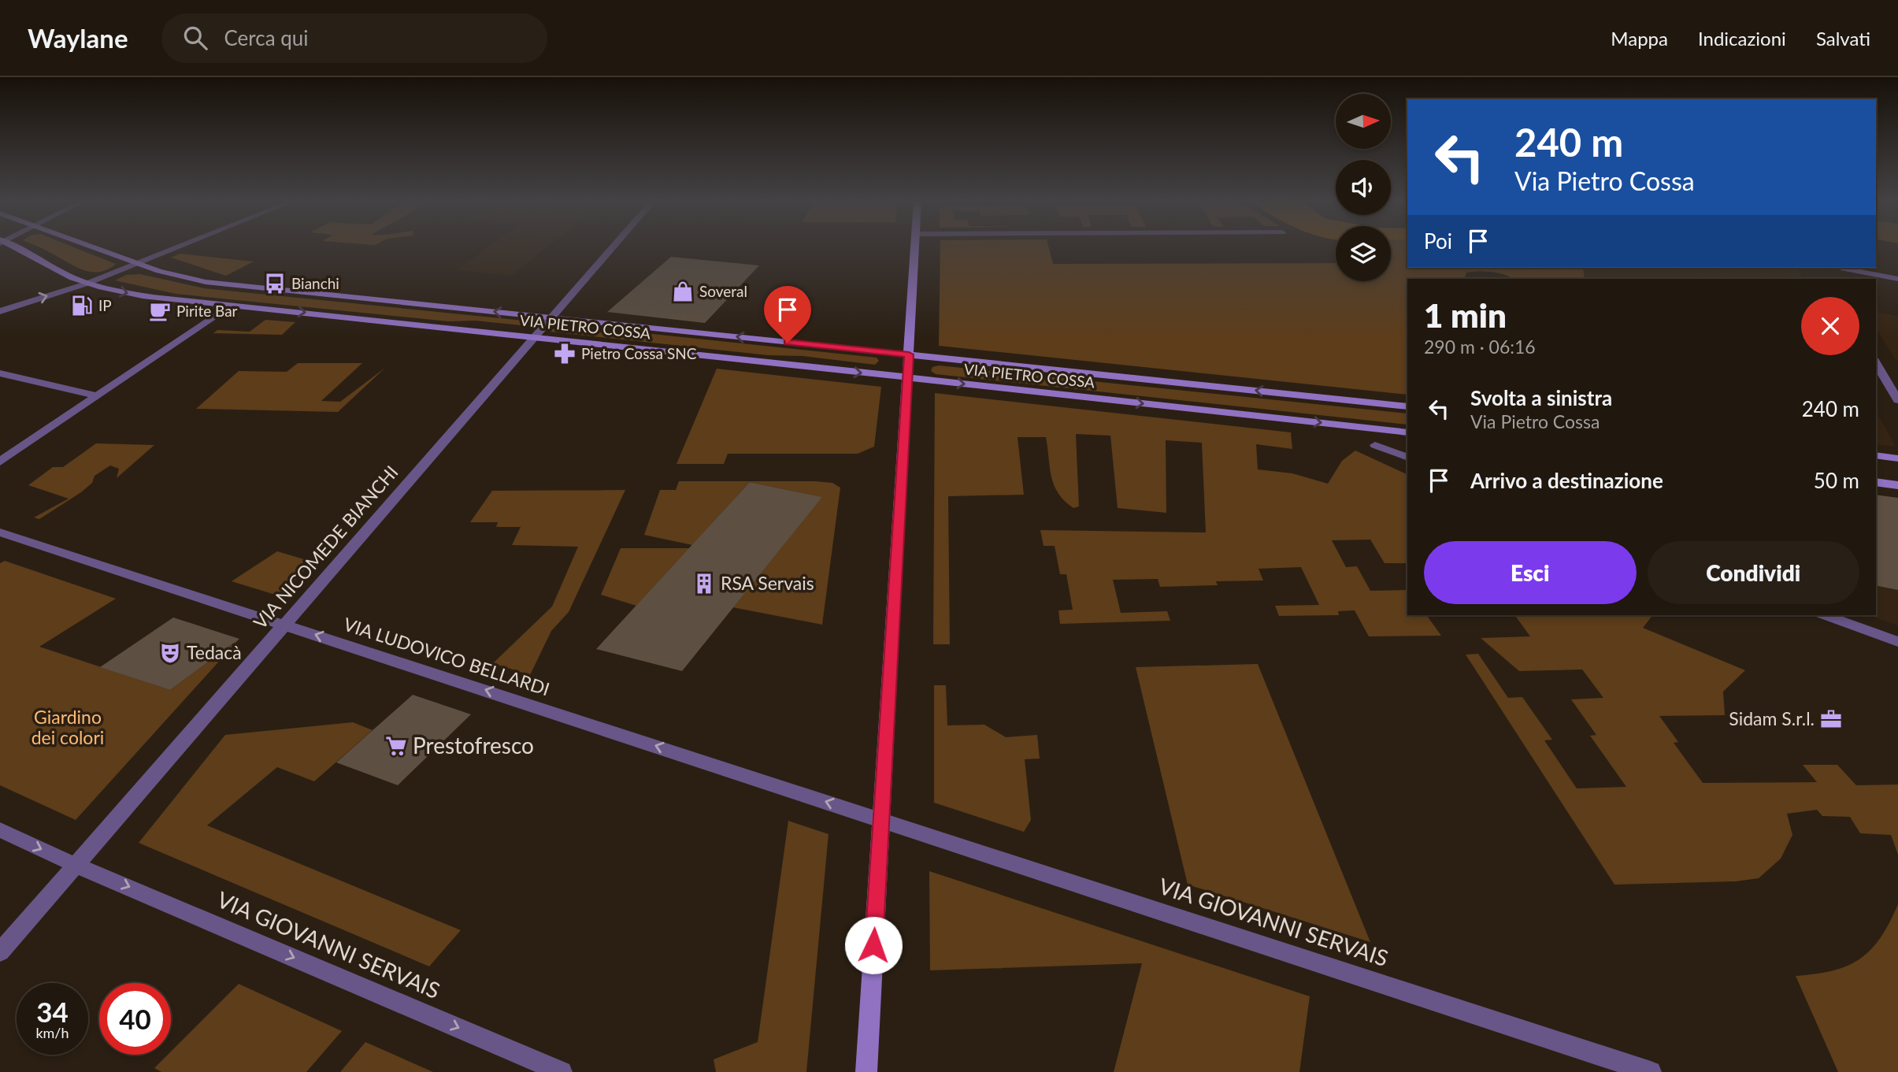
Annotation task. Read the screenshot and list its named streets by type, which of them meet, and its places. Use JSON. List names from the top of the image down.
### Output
{
  "streets": {
    "main road": ["VIA PIETRO COSSA"],
    "street": ["VIA NICOMEDE BIANCHI", "VIA LUDOVICO BELLARDI", "VIA GIOVANNI SERVAIS"]
  },
  "crossings": [
    ["VIA PIETRO COSSA", "VIA NICOMEDE BIANCHI"],
    ["VIA NICOMEDE BIANCHI", "VIA LUDOVICO BELLARDI"],
    ["VIA NICOMEDE BIANCHI", "VIA GIOVANNI SERVAIS"],
    ["VIA LUDOVICO BELLARDI", "VIA GIOVANNI SERVAIS"]
  ],
  "one_way": ["VIA LUDOVICO BELLARDI", "VIA GIOVANNI SERVAIS"],
  "parks": ["Giardino dei colori"],
  "places": {
    "bus stop": ["Bianchi"],
    "shop": ["Soveral"],
    "fuel station": ["IP"],
    "cafe": ["Pirite Bar"],
    "pharmacy": ["Pietro Cossa SNC"],
    "building": ["RSA Servais"],
    "theatre": ["Tedacà"],
    "office": ["Sidam S.r.l."],
    "supermarket": ["Prestofresco"]
  },
  "north": "right",
  "page": {
    "header": "Waylane",
    "search": "Cerca qui",
    "nav": ["Mappa", "Indicazioni", "Salvati"],
    "turn": ["240 m", "Via Pietro Cossa"],
    "then": "Poi",
    "heading": ["1 min", "290 m · 06:16"],
    "list": [
      {
        "name": "Svolta a sinistra",
        "note": "Via Pietro Cossa",
        "value": "240 m"
      },
      {
        "name": "Arrivo a destinazione",
        "value": "50 m"
      }
    ],
    "buttons": ["Esci", "Condividi"],
    "speed": "34 km/h",
    "limit": "40"
  }
}
